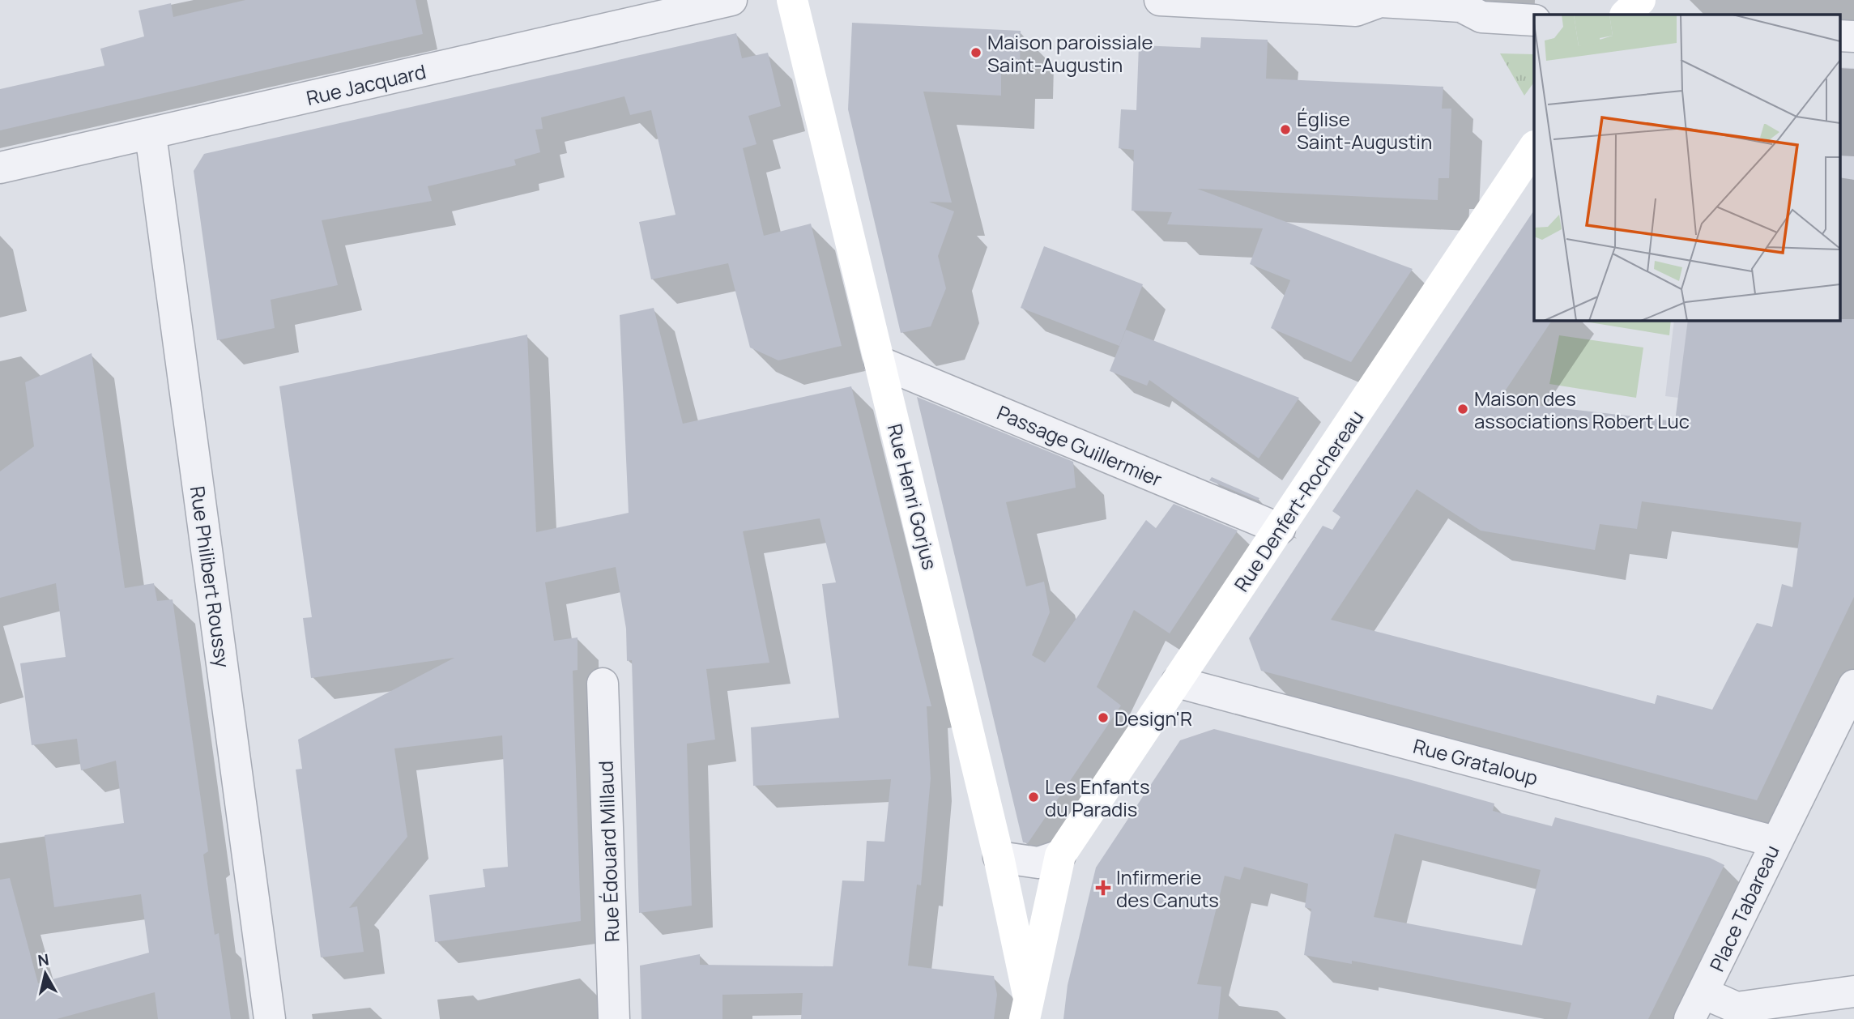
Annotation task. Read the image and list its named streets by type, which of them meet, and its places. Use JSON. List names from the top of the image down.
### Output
{
  "streets": {
    "street": [
      "Rue Jacquard",
      "Passage Guillermier",
      "Rue Henri Gorjus",
      "Rue Denfert-Rochereau",
      "Rue Philibert Roussy",
      "Rue Grataloup",
      "Rue Édouard Millaud",
      "Place Tabareau"
    ]
  },
  "crossings": [
    ["Rue Jacquard", "Rue Philibert Roussy"],
    ["Passage Guillermier", "Rue Henri Gorjus"],
    ["Passage Guillermier", "Rue Denfert-Rochereau"],
    ["Rue Henri Gorjus", "Rue Denfert-Rochereau"],
    ["Rue Denfert-Rochereau", "Rue Grataloup"],
    ["Rue Grataloup", "Place Tabareau"]
  ],
  "places": {
    "other": [
      "Maison paroissiale Saint-Augustin",
      "Église Saint-Augustin",
      "Maison des associations Robert Luc",
      "Design'R",
      "Les Enfants du Paradis"
    ],
    "health": ["Infirmerie des Canuts"]
  },
  "north": "top"
}
